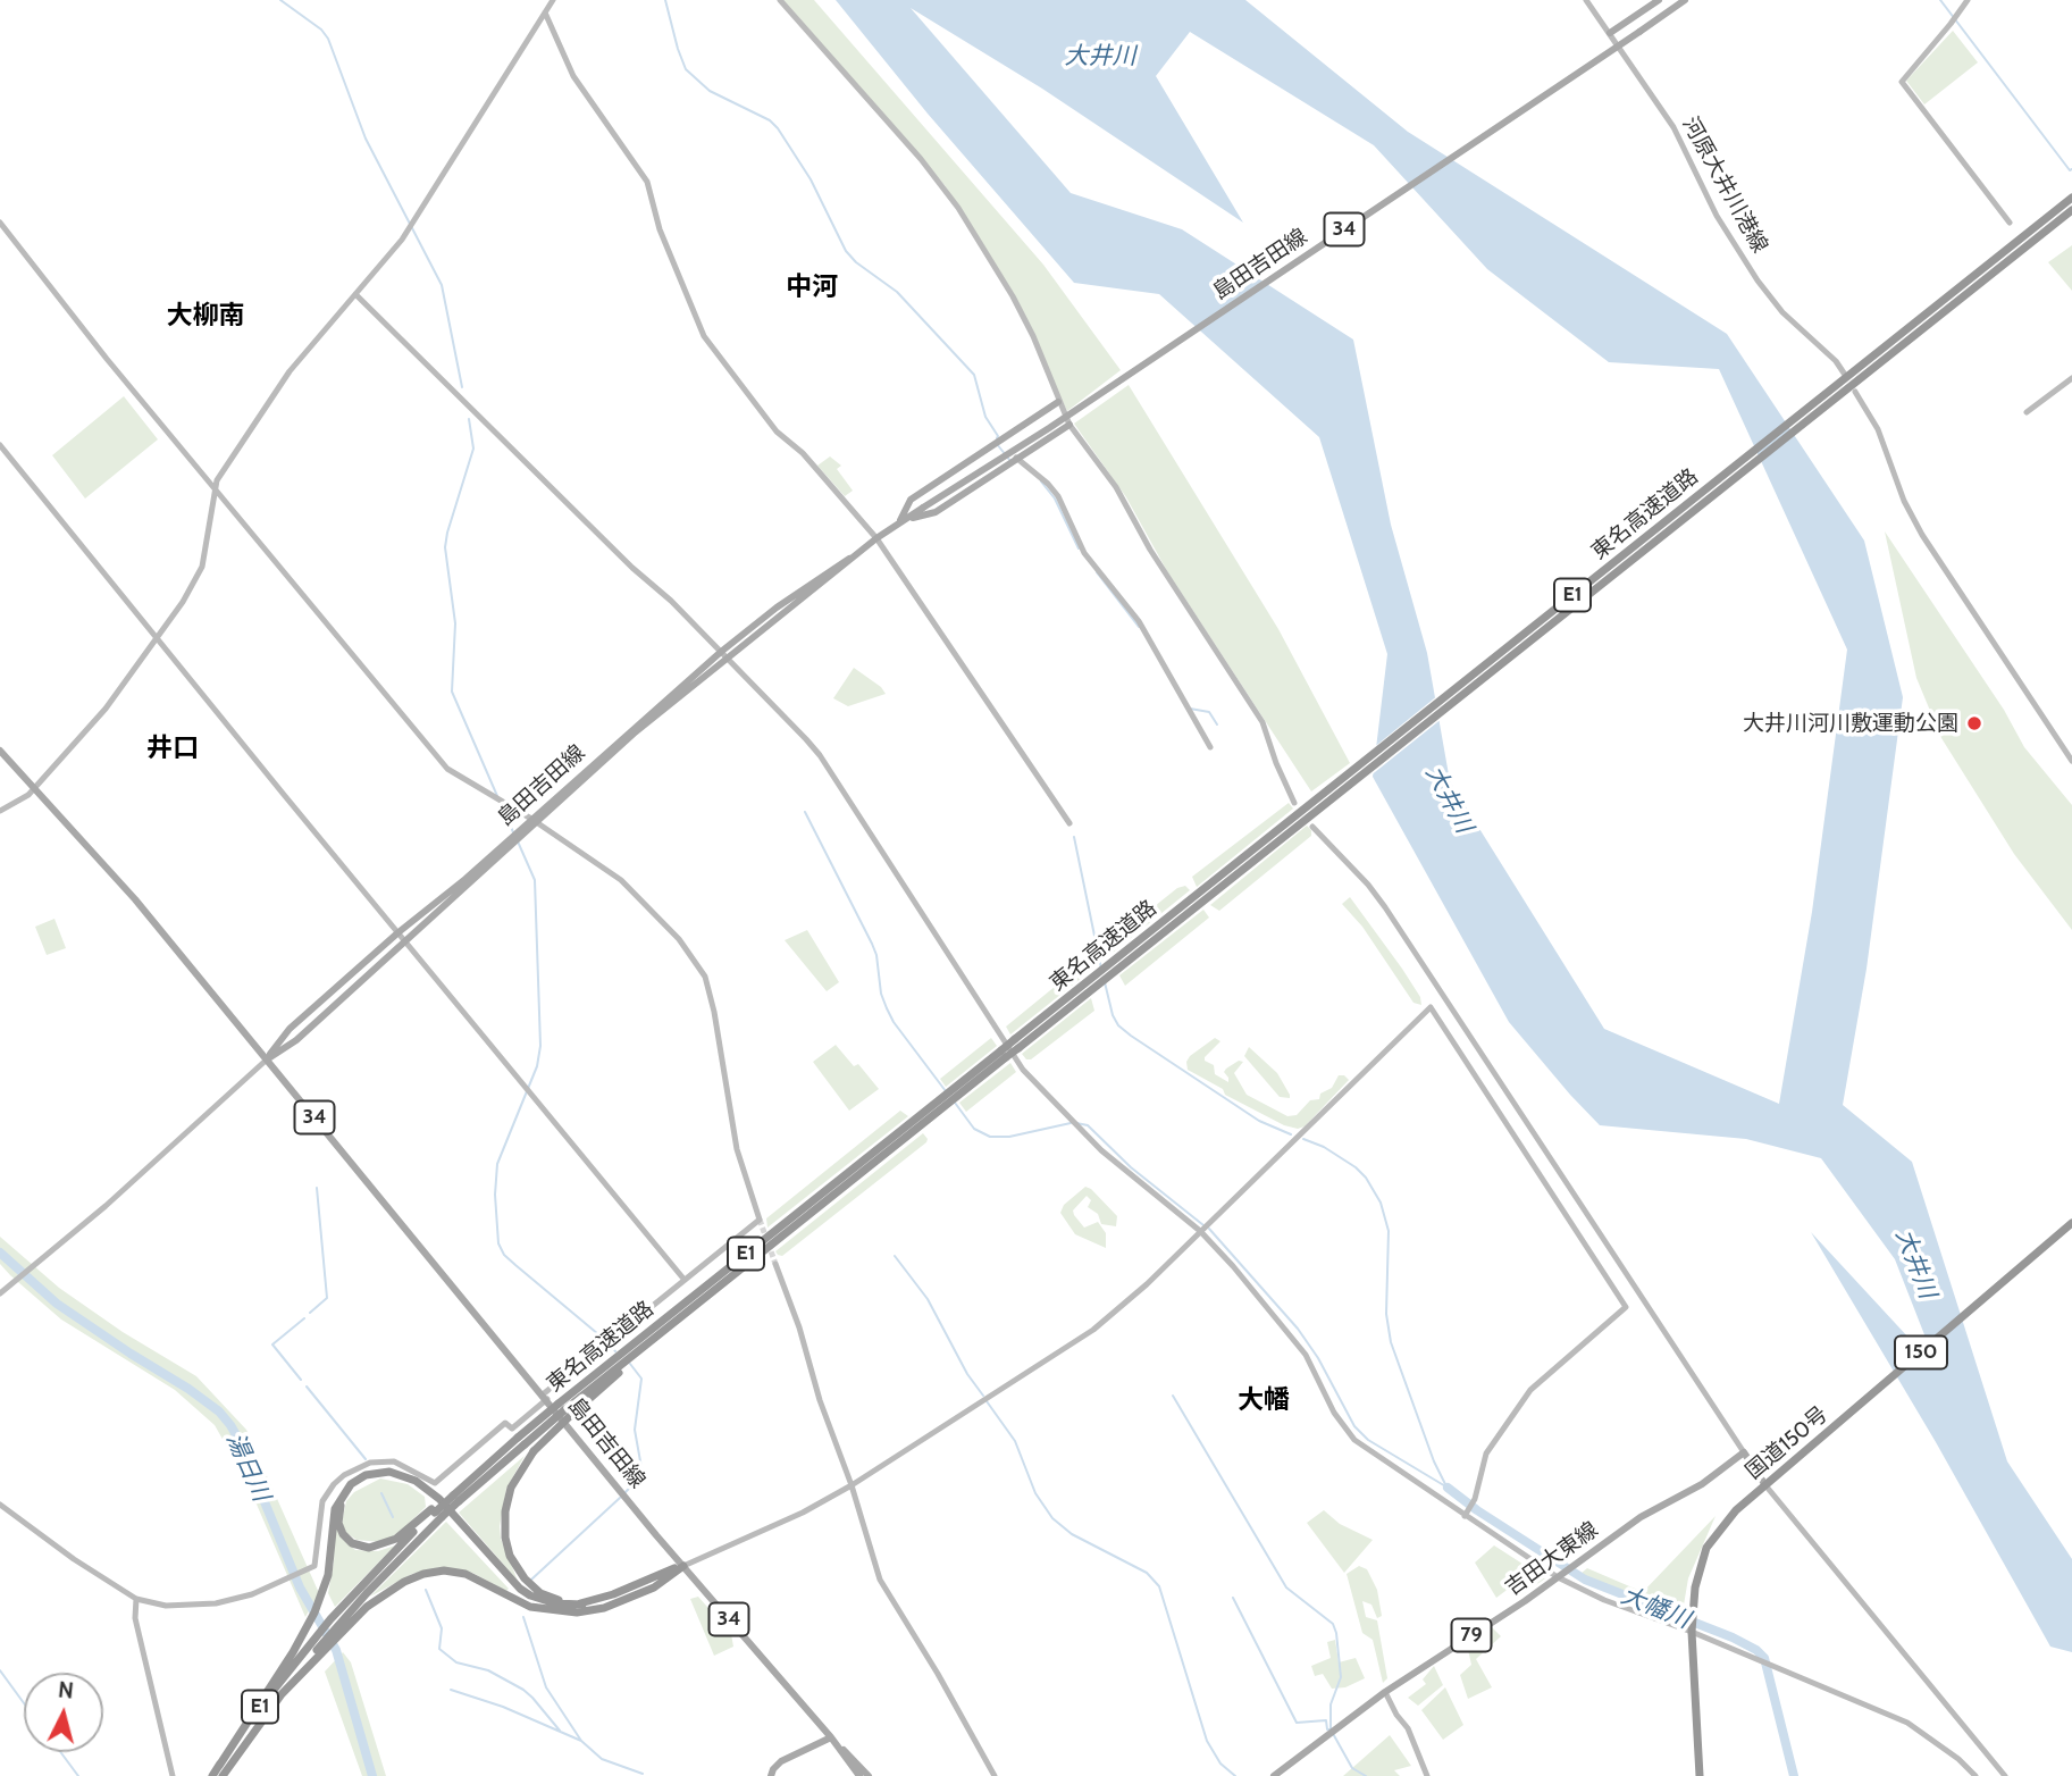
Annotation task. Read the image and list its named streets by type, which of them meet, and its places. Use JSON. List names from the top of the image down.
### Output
{
  "streets": {
    "highway": [
      "東名高速道路",
      "E1",
      "150",
      "国道150号"
    ],
    "main road": [
      "34",
      "島田吉田線",
      "吉田大東線",
      "79"
    ],
    "street": ["河原大井川港線"]
  },
  "districts": [
    "中河",
    "大柳南",
    "井口",
    "大幡"
  ],
  "water": ["大井川", "湯日川", "大幡川"],
  "places": ["大井川河川敷運動公園"],
  "north": "top"
}
